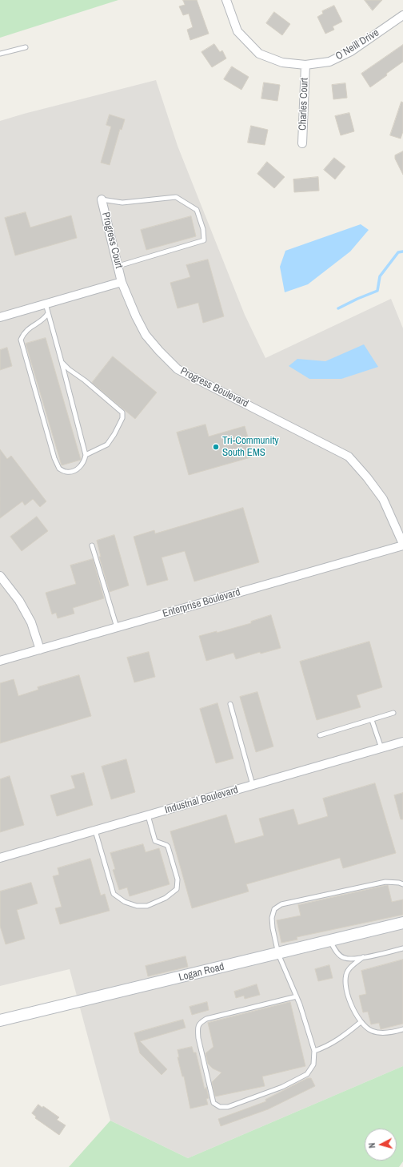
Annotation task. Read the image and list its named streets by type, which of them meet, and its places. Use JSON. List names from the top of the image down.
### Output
{
  "streets": {
    "street": [
      "O Neill Drive",
      "Charles Court",
      "Progress Court",
      "Progress Boulevard",
      "Enterprise Boulevard",
      "Industrial Boulevard",
      "Logan Road"
    ]
  },
  "crossings": [
    ["O Neill Drive", "Charles Court"],
    ["Progress Court", "Progress Boulevard"],
    ["Progress Boulevard", "Enterprise Boulevard"]
  ],
  "places": ["Tri-Community South EMS"],
  "north": "left"
}
